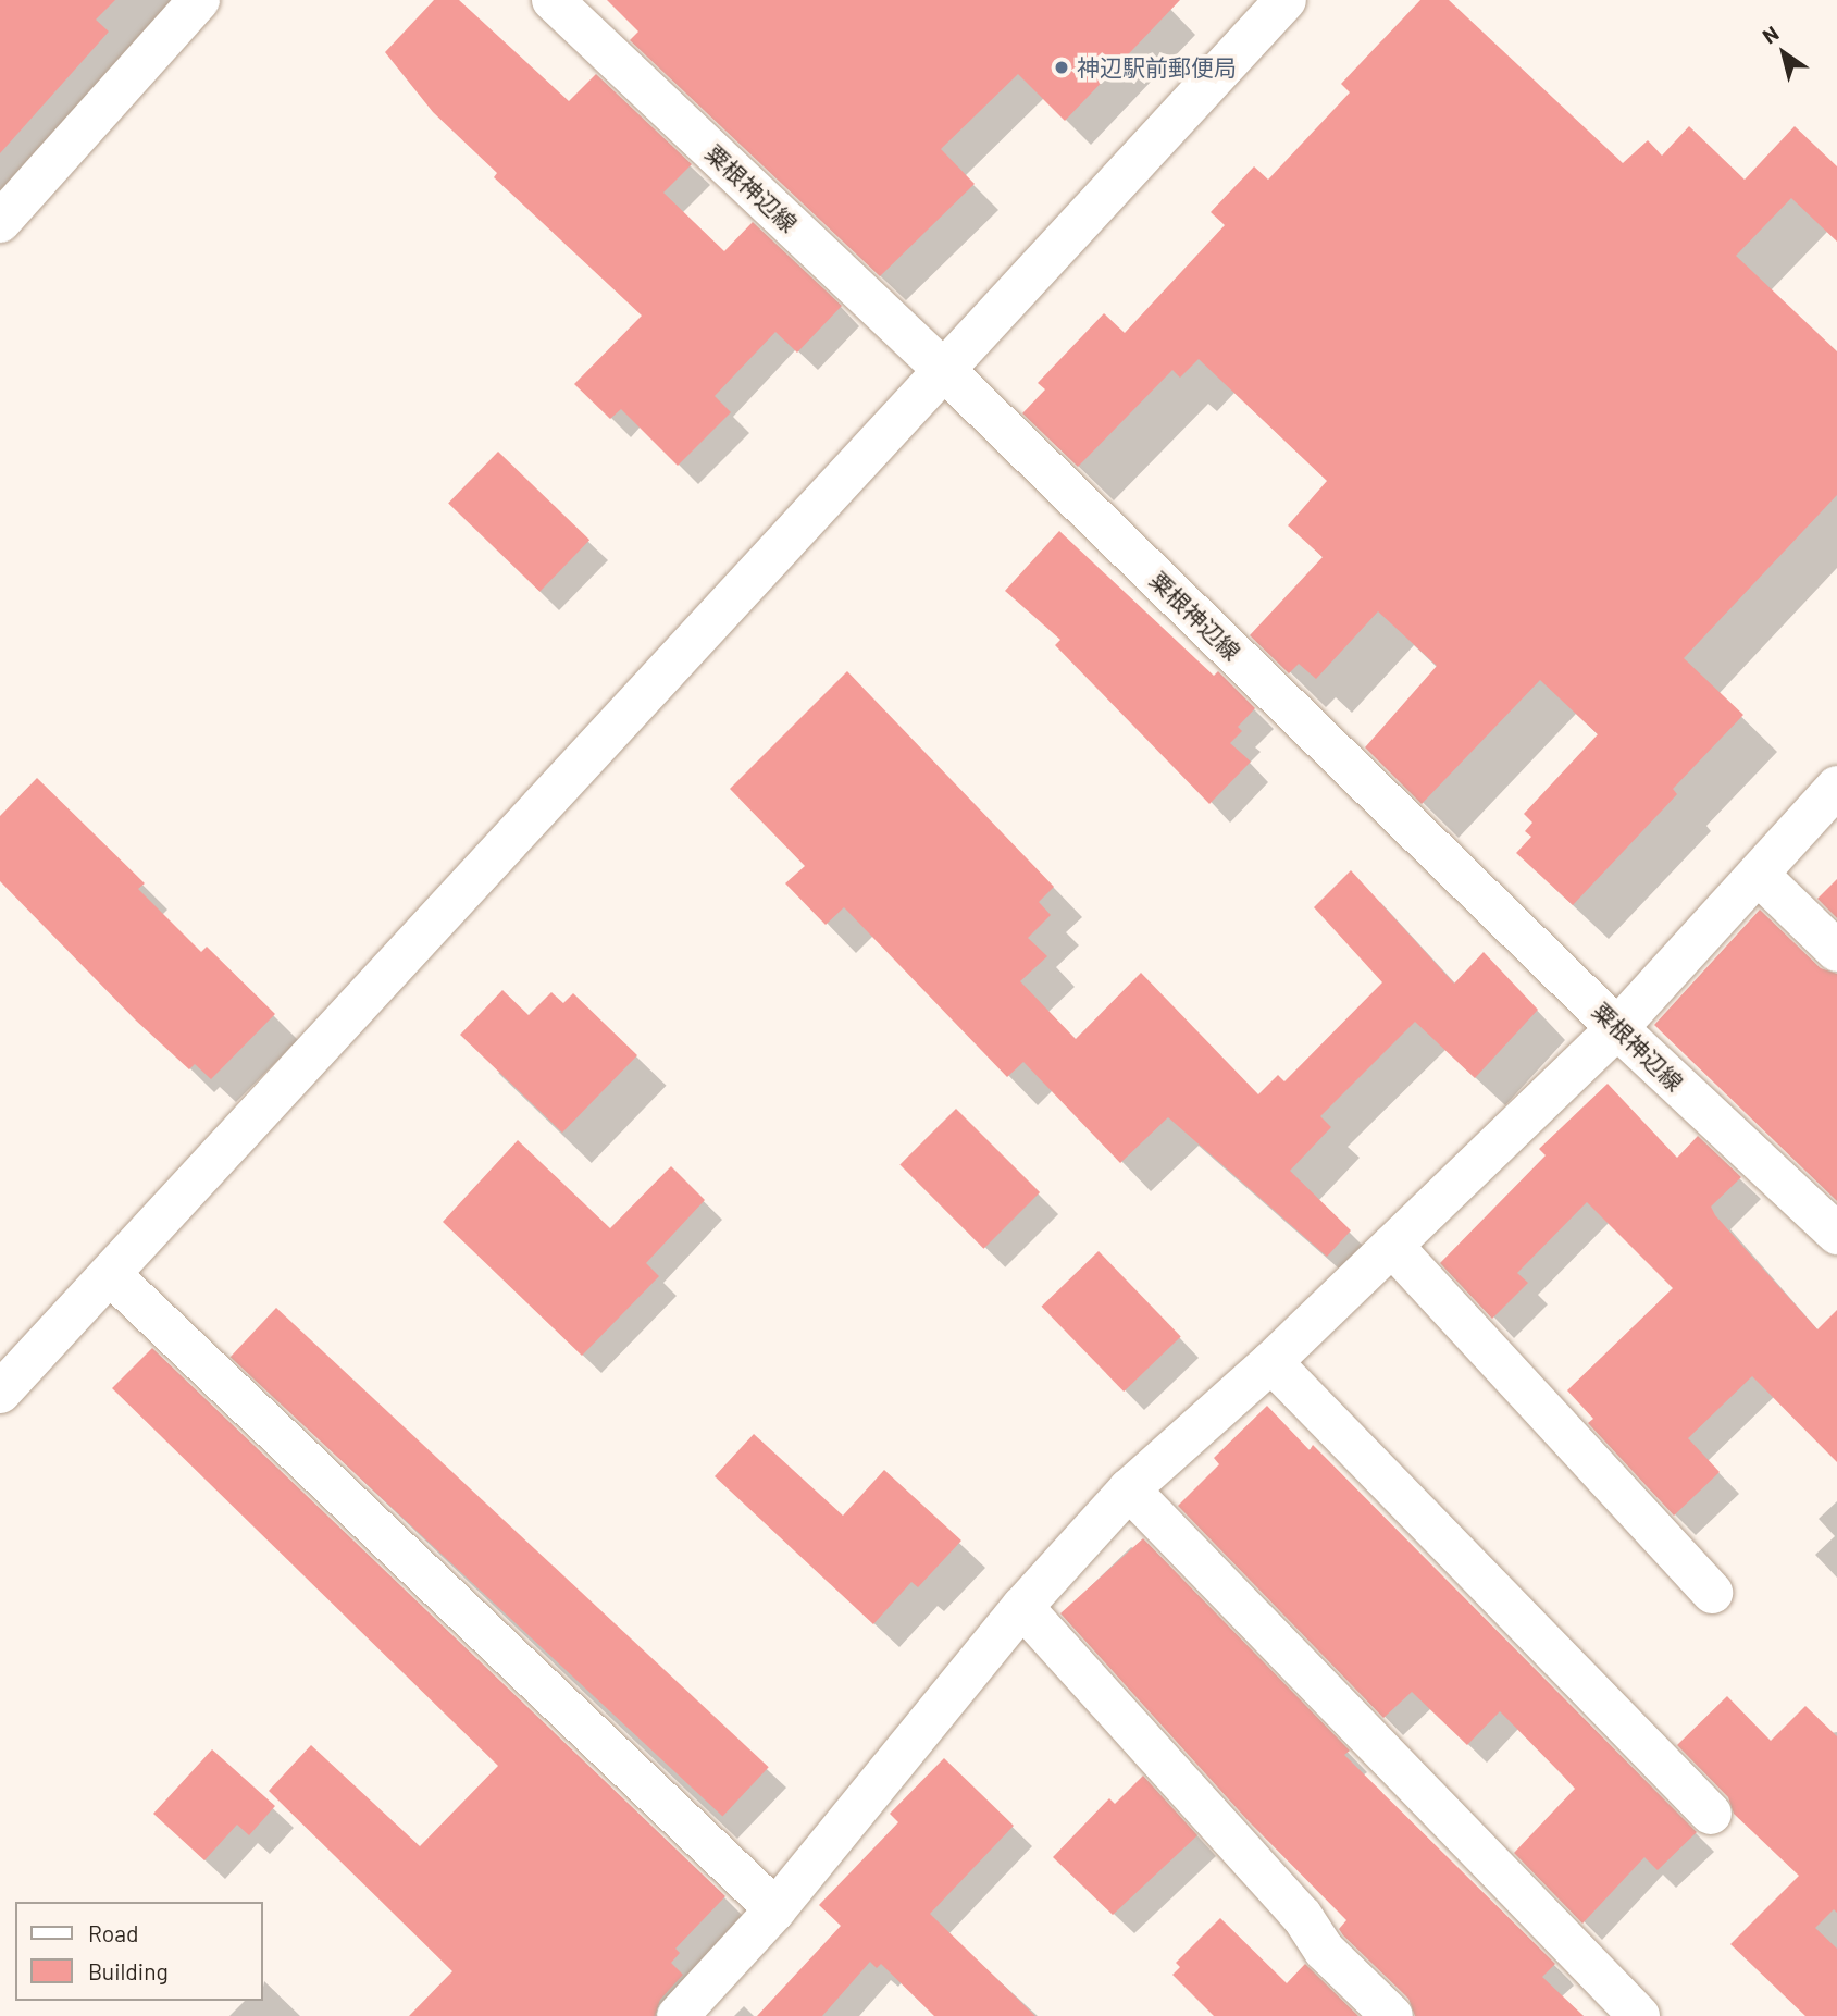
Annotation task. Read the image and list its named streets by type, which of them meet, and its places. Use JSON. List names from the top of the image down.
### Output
{
  "streets": {
    "street": ["粟根神辺線"]
  },
  "places": ["神辺駅前郵便局"],
  "legend": ["Road", "Building"],
  "north": "top left"
}
